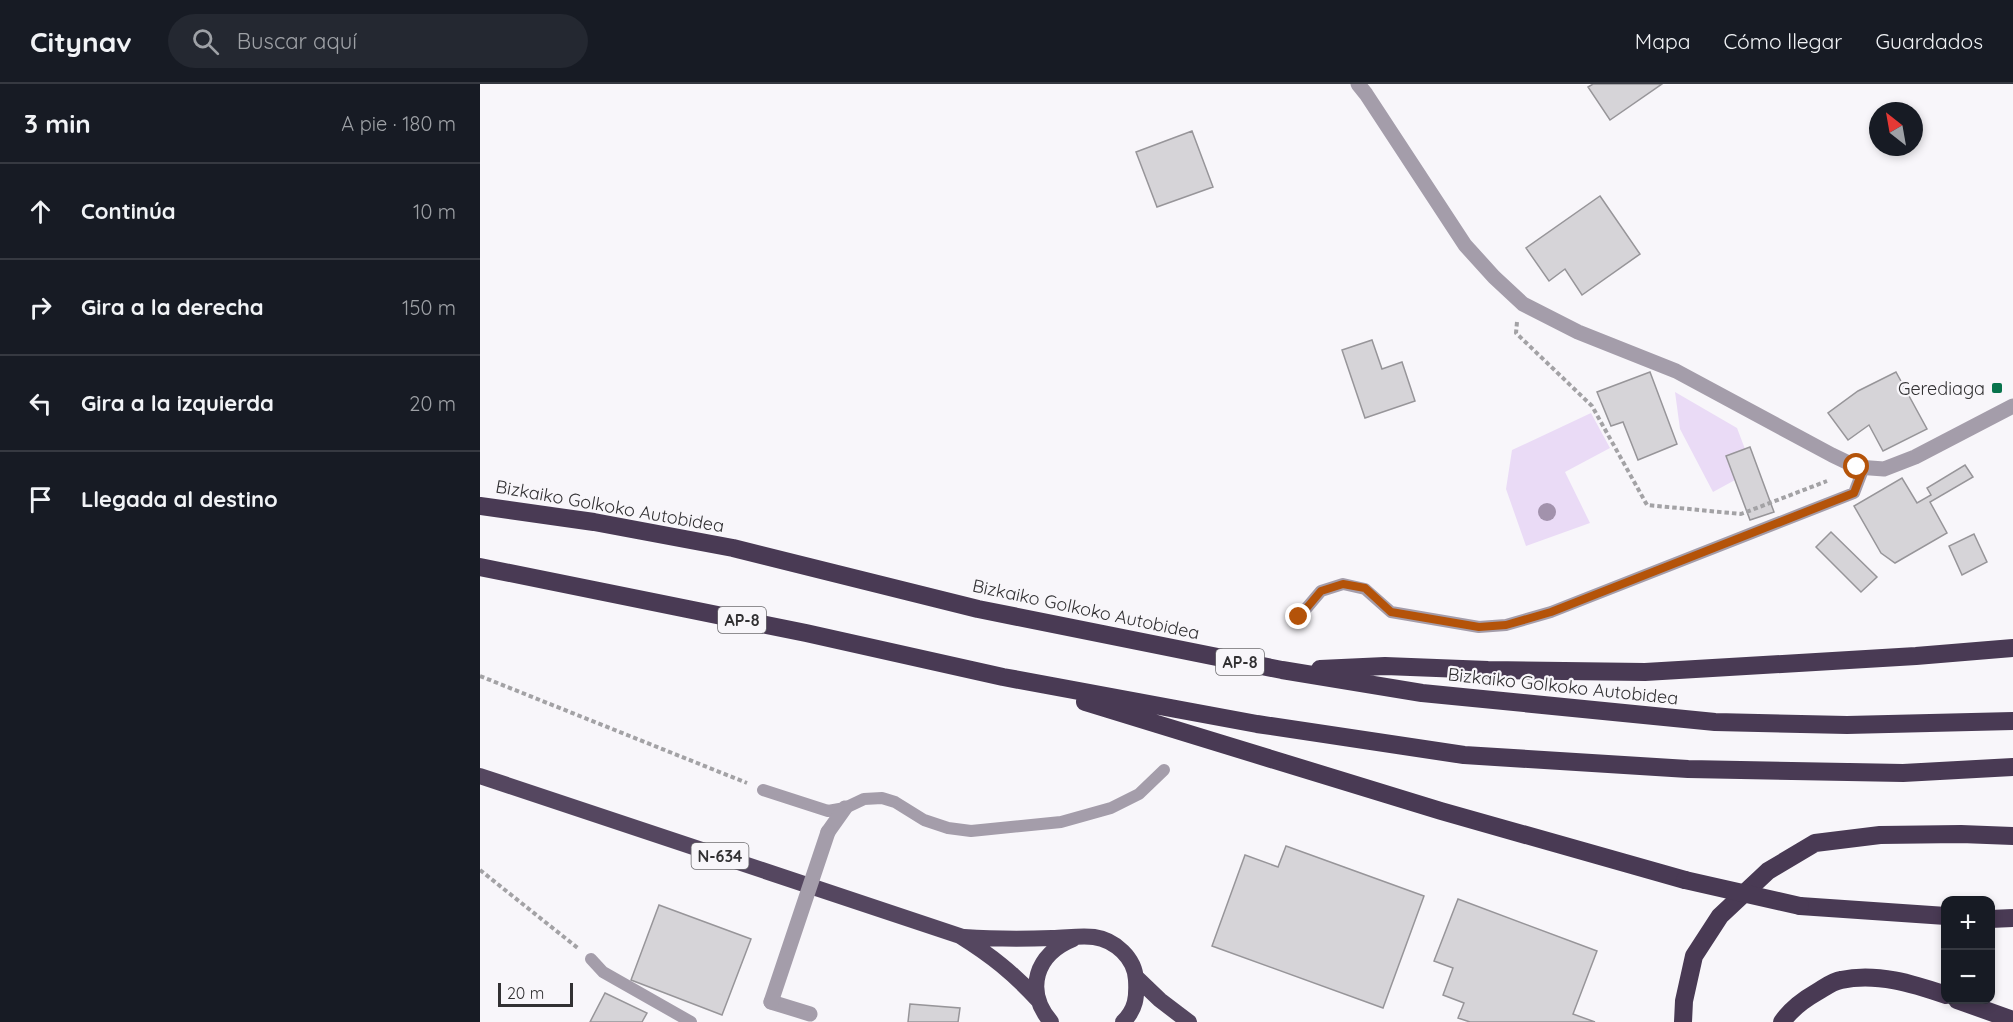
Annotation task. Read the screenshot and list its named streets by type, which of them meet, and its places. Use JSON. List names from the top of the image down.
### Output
{
  "streets": {
    "highway": ["Bizkaiko Golkoko Autobidea", "AP-8", "N-634"]
  },
  "places": {
    "transit": ["Gerediaga"]
  },
  "scale_bar": "20 m",
  "north": "top left",
  "page": {
    "header": "Citynav",
    "search": "Buscar aquí",
    "nav": ["Mapa", "Cómo llegar", "Guardados"],
    "heading": ["3 min", "A pie · 180 m"],
    "list": [
      ["Continúa", "10 m"],
      ["Gira a la derecha", "150 m"],
      ["Gira a la izquierda", "20 m"],
      "Llegada al destino"
    ],
    "map_buttons": ["+", "−"],
    "scale": "20 m"
  }
}
